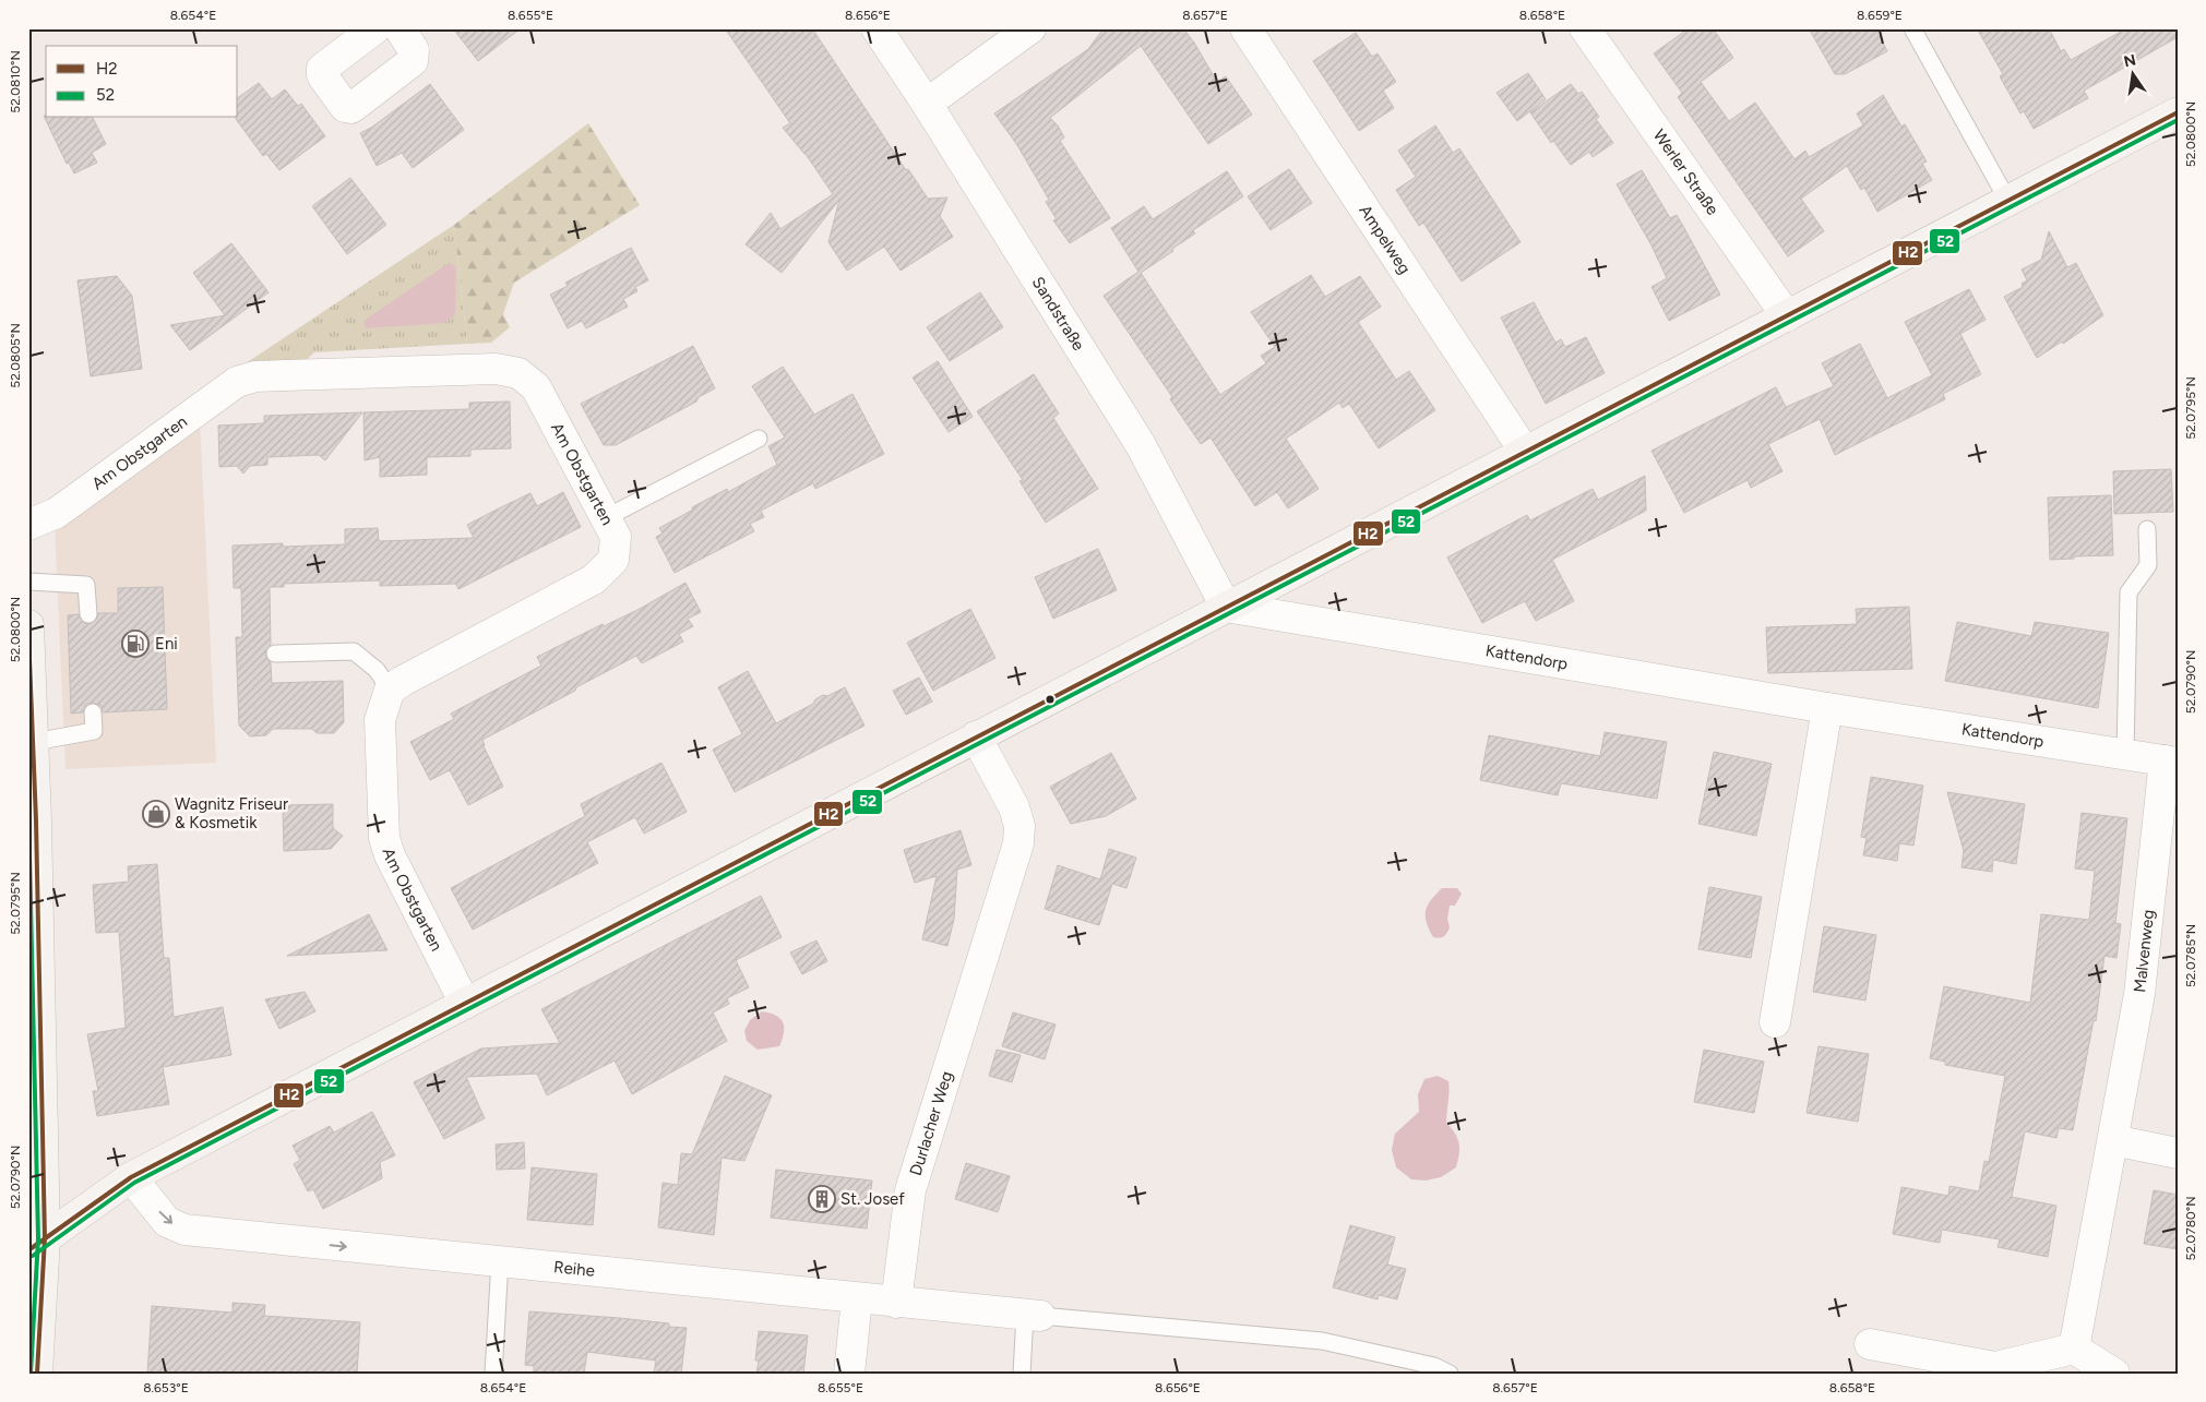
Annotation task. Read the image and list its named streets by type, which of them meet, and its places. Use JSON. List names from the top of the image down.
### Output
{
  "streets": {
    "street": [
      "Werler Straße",
      "Ampelweg",
      "Sandstraße",
      "Am Obstgarten",
      "Kattendorp",
      "Malvenweg",
      "Durlacher Weg",
      "Reihe"
    ]
  },
  "crossings": [
    ["Sandstraße", "Kattendorp"],
    ["Kattendorp", "Malvenweg"],
    ["Durlacher Weg", "Reihe"]
  ],
  "one_way": ["Reihe"],
  "places": {
    "fuel station": ["Eni"],
    "shop": ["Wagnitz Friseur & Kosmetik"],
    "building": ["St. Josef"]
  },
  "lines": ["transit line H2", "transit line 52"],
  "legend": ["H2", "52"],
  "north": "top",
  "coordinates": [
    "8.654°E",
    "8.655°E",
    "8.656°E",
    "8.657°E",
    "8.658°E",
    "8.659°E",
    "52.0810°N",
    "52.0800°N",
    "52.0805°N",
    "52.0795°N",
    "52.0790°N",
    "52.0785°N",
    "52.0780°N",
    "8.653°E"
  ]
}
